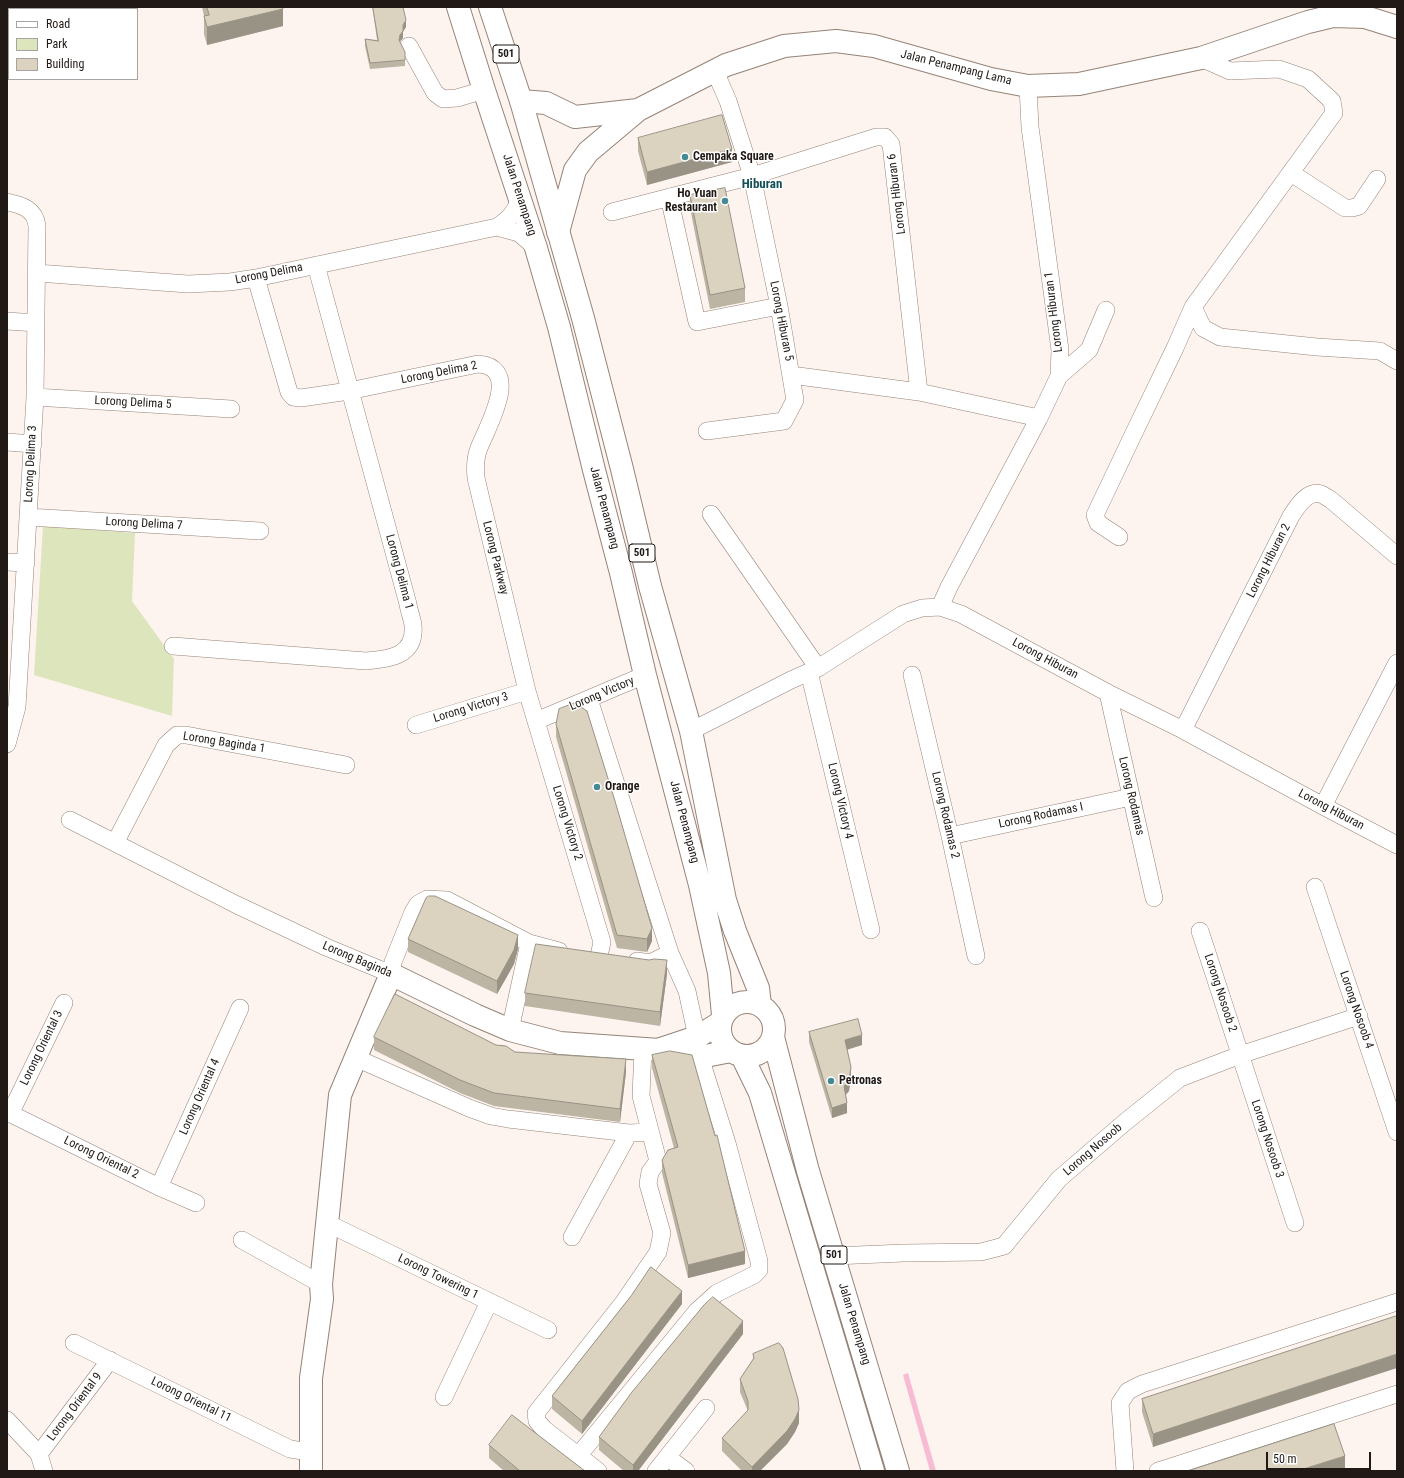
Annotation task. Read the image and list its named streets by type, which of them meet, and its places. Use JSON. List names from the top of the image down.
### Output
{
  "streets": {
    "main road": [
      "501",
      "Jalan Penampang Lama",
      "Jalan Penampang",
      "Lorong Baginda"
    ],
    "street": [
      "Lorong Hiburan 6",
      "Lorong Delima",
      "Lorong Hiburan 1",
      "Lorong Hiburan 5",
      "Lorong Delima 2",
      "Lorong Delima 5",
      "Lorong Delima 3",
      "Lorong Delima 7",
      "Lorong Parkway",
      "Lorong Hiburan 2",
      "Lorong Delima 1",
      "Lorong Hiburan",
      "Lorong Victory",
      "Lorong Victory 3",
      "Lorong Baginda 1",
      "Lorong Rodamas",
      "Lorong Victory 4",
      "Lorong Rodamas 2",
      "Lorong Rodamas I",
      "Lorong Victory 2",
      "Lorong Nosoob 2",
      "Lorong Nosoob 4",
      "Lorong Oriental 3",
      "Lorong Oriental 4",
      "Lorong Nosoob 3",
      "Lorong Nosoob",
      "Lorong Oriental 2",
      "Lorong Towering 1",
      "Lorong Oriental 11",
      "Lorong Oriental 9"
    ]
  },
  "crossings": [
    ["Jalan Penampang Lama", "Jalan Penampang"],
    ["Jalan Penampang Lama", "Lorong Hiburan 1"],
    ["Jalan Penampang Lama", "Lorong Hiburan 5"],
    ["Lorong Hiburan 6", "Lorong Hiburan 5"],
    ["Jalan Penampang", "Lorong Delima"],
    ["Jalan Penampang", "Lorong Hiburan"],
    ["Jalan Penampang", "Lorong Victory"],
    ["Jalan Penampang", "Lorong Baginda"],
    ["Jalan Penampang", "Lorong Nosoob"],
    ["Lorong Delima", "Lorong Delima 3"],
    ["Lorong Delima", "Lorong Delima 1"],
    ["Lorong Hiburan 1", "Lorong Hiburan 5"],
    ["Lorong Hiburan 1", "Lorong Hiburan"],
    ["Lorong Delima 2", "Lorong Parkway"],
    ["Lorong Delima 2", "Lorong Delima 1"],
    ["Lorong Delima 5", "Lorong Delima 3"],
    ["Lorong Delima 3", "Lorong Delima 7"],
    ["Lorong Parkway", "Lorong Victory 3"],
    ["Lorong Parkway", "Lorong Victory 2"],
    ["Lorong Hiburan 2", "Lorong Hiburan"],
    ["Lorong Hiburan", "Lorong Rodamas"],
    ["Lorong Hiburan", "Lorong Victory 4"],
    ["Lorong Victory", "Lorong Victory 2"],
    ["Lorong Victory 3", "Lorong Victory 2"],
    ["Lorong Baginda 1", "Lorong Baginda"],
    ["Lorong Rodamas", "Lorong Rodamas I"],
    ["Lorong Rodamas 2", "Lorong Rodamas I"],
    ["Lorong Nosoob 2", "Lorong Nosoob 3"],
    ["Lorong Nosoob 2", "Lorong Nosoob"],
    ["Lorong Nosoob 4", "Lorong Nosoob"],
    ["Lorong Oriental 3", "Lorong Oriental 2"],
    ["Lorong Oriental 4", "Lorong Oriental 2"],
    ["Lorong Nosoob 3", "Lorong Nosoob"],
    ["Lorong Oriental 11", "Lorong Oriental 9"]
  ],
  "districts": ["Hiburan"],
  "places": [
    "Cempaka Square",
    "Ho Yuan Restaurant",
    "Orange",
    "Petronas"
  ],
  "legend": ["Road", "Park", "Building"],
  "scale_bar": "50 m"
}
